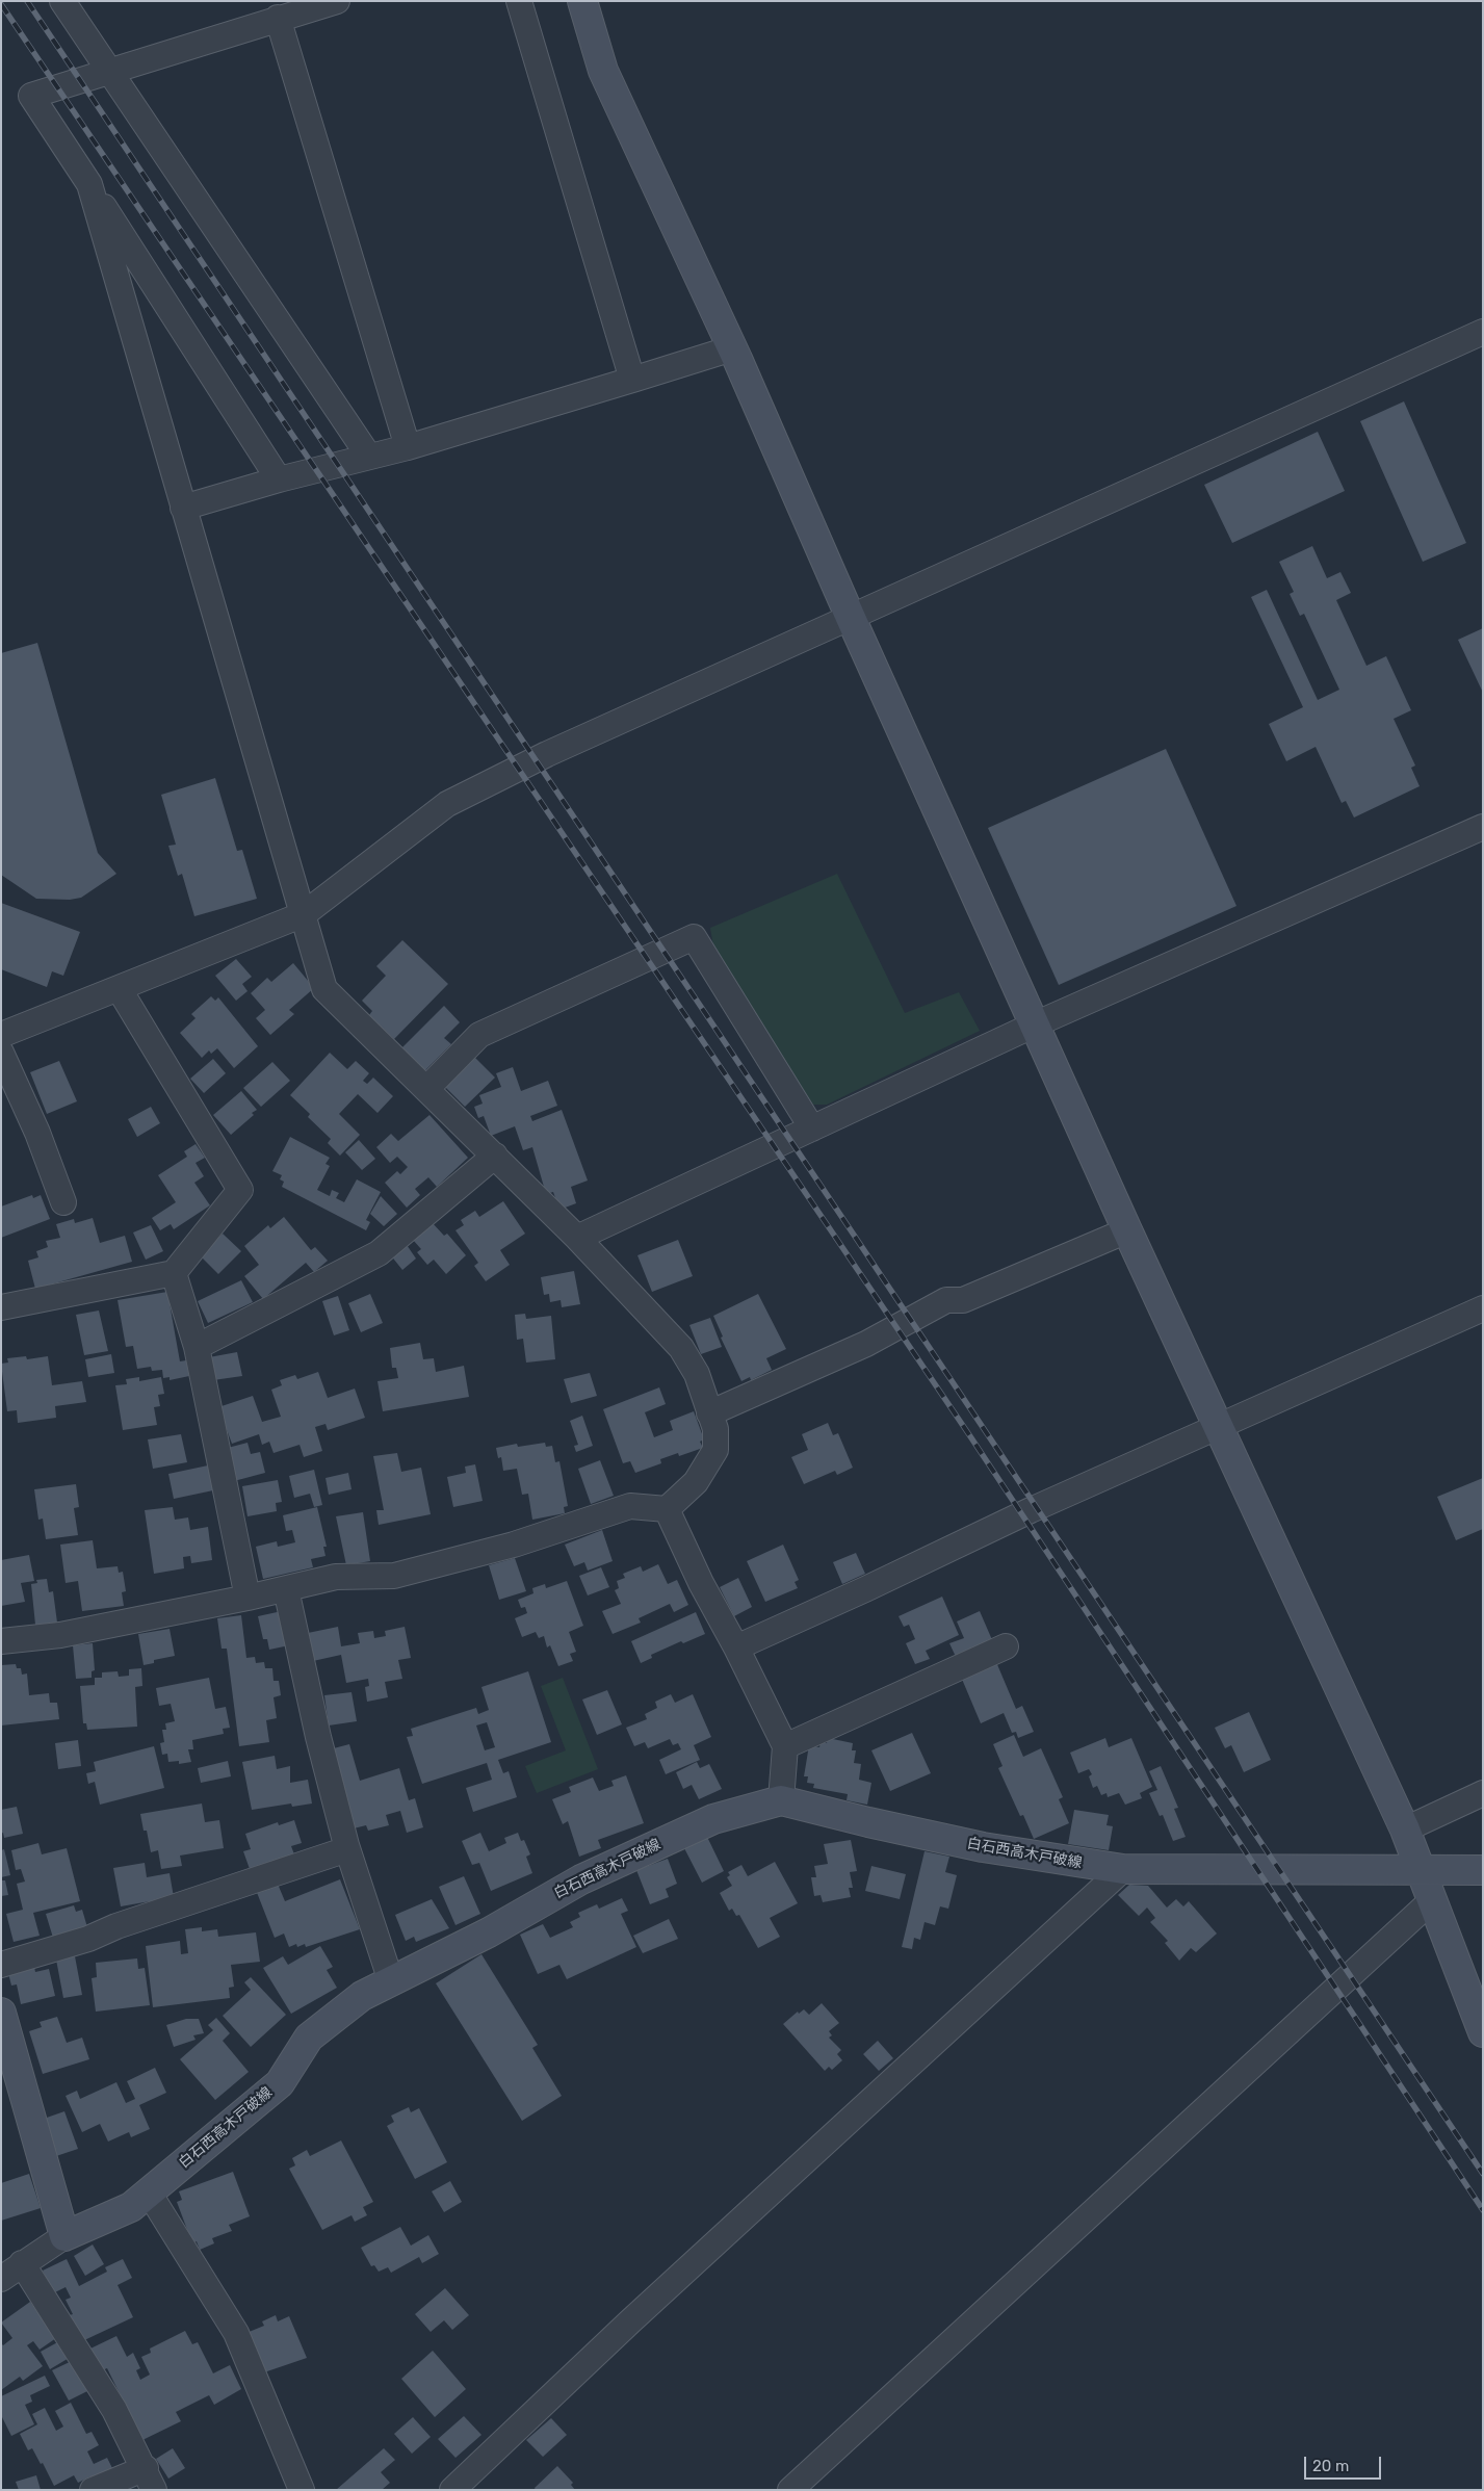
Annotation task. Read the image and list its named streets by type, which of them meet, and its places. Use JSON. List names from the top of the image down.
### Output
{
  "streets": {
    "street": ["白石西高木戸破線"]
  },
  "scale_bar": "20 m"
}
